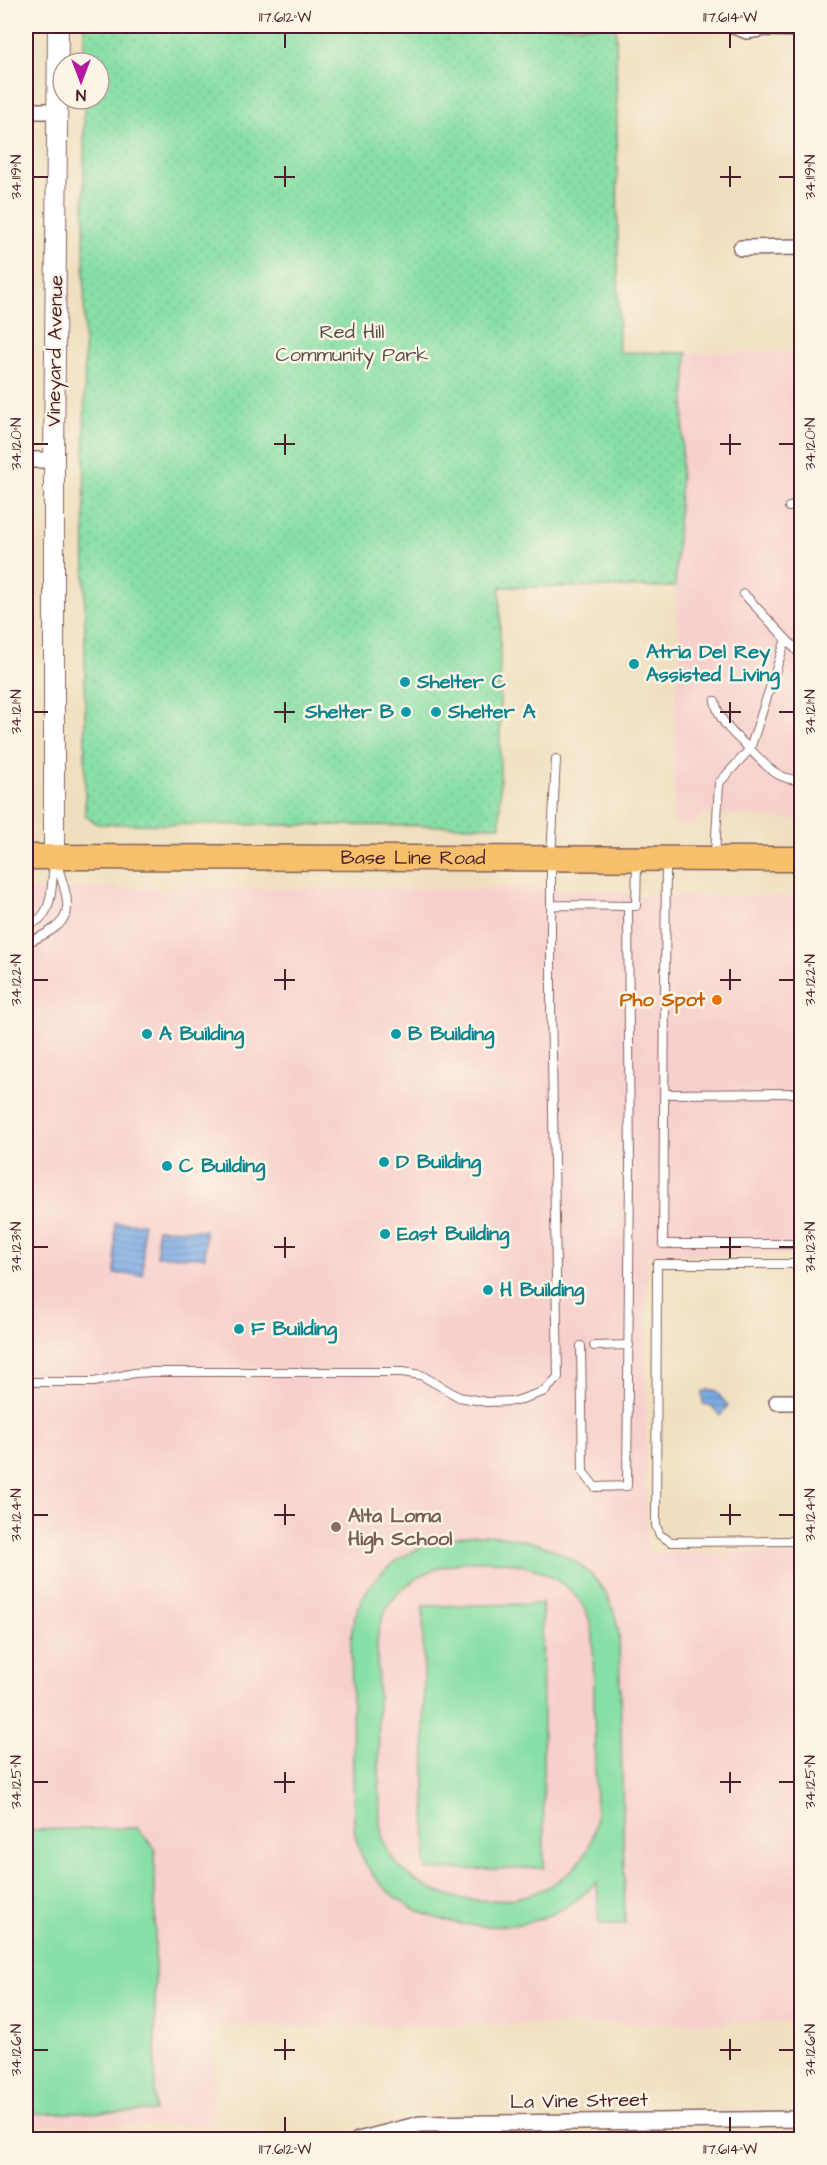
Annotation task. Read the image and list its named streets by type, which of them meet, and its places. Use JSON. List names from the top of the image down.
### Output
{
  "streets": {
    "main road": ["Base Line Road"],
    "street": ["Vineyard Avenue", "La Vine Street"]
  },
  "crossings": [
    ["Vineyard Avenue", "Base Line Road"]
  ],
  "parks": ["Red Hill Community Park"],
  "places": [
    "Atria Del Rey Assisted Living",
    "Shelter C",
    "Shelter B",
    "Shelter A",
    "Pho Spot",
    "A Building",
    "B Building",
    "D Building",
    "C Building",
    "East Building",
    "H Building",
    "F Building",
    "Alta Loma High School"
  ],
  "north": "bottom",
  "coordinates": [
    "117.612°W",
    "117.614°W",
    "34.119°N",
    "34.120°N",
    "34.121°N",
    "34.122°N",
    "34.123°N",
    "34.124°N",
    "34.125°N",
    "34.126°N"
  ]
}
